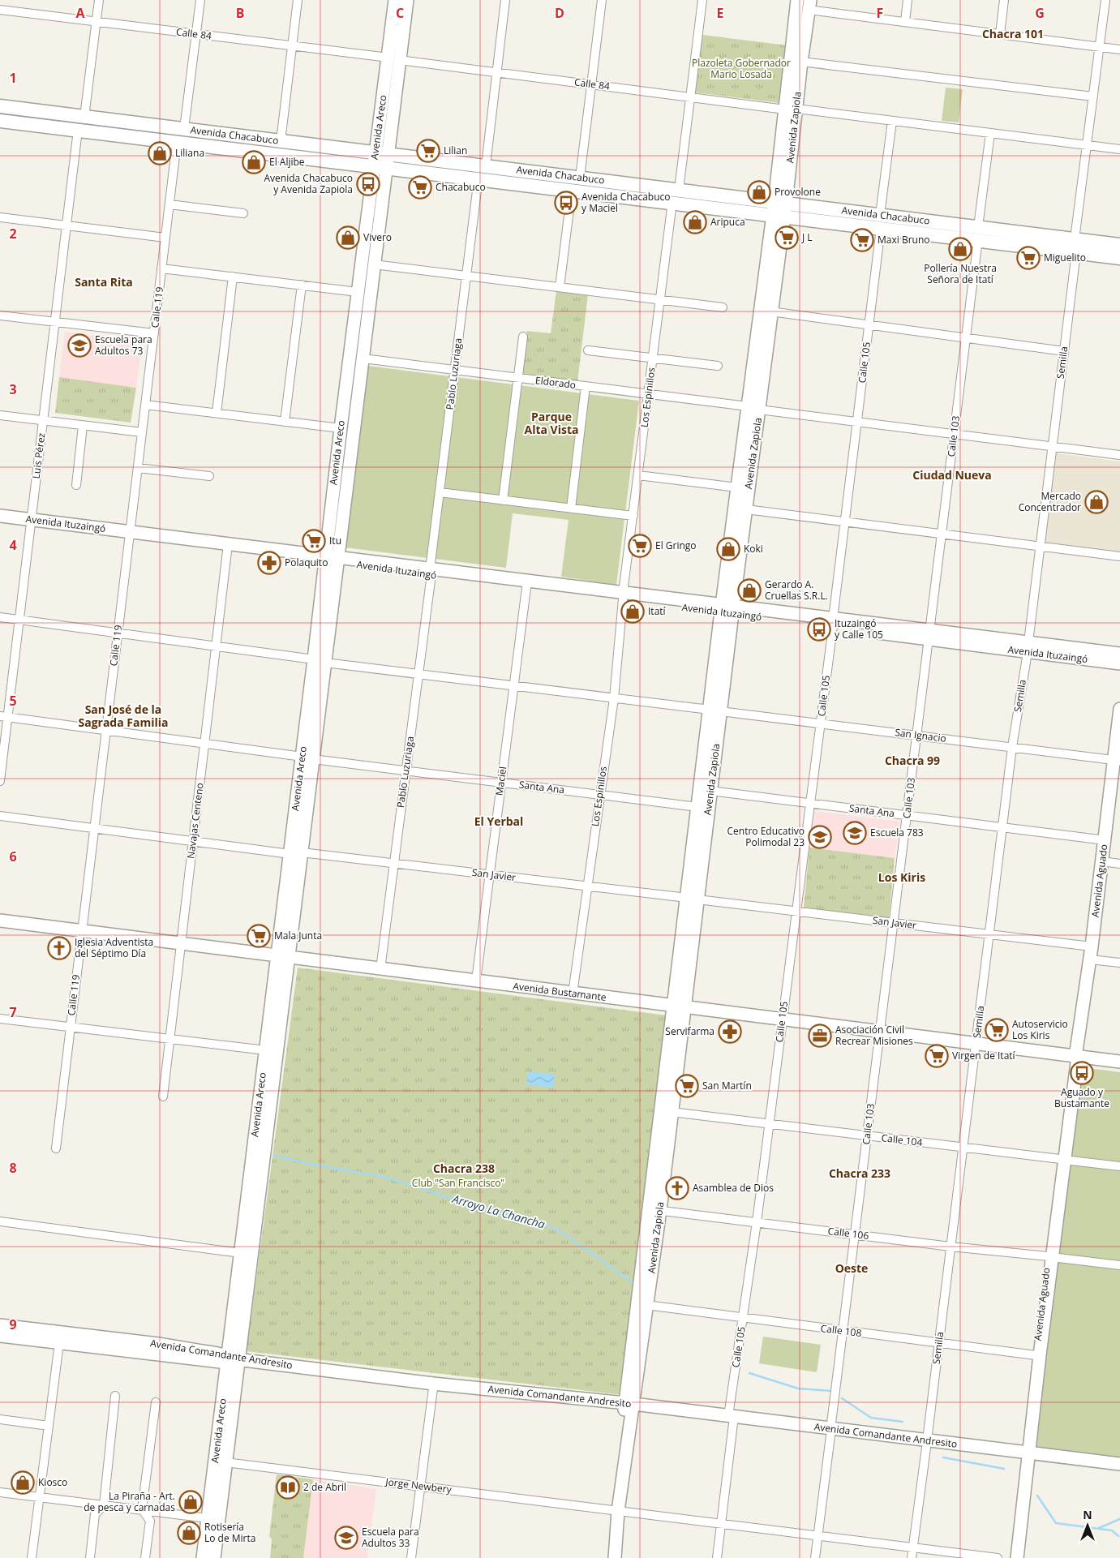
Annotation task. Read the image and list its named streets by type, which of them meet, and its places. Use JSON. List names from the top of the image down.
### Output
{
  "streets": {
    "main road": [
      "Avenida Areco",
      "Avenida Zapiola",
      "Avenida Chacabuco",
      "Avenida Ituzaingó",
      "Avenida Aguado",
      "Avenida Bustamante",
      "Avenida Comandante Andresito"
    ],
    "street": [
      "Calle 84",
      "Calle 119",
      "Calle 105",
      "Semilla",
      "Pablo Luzuriaga",
      "Eldorado",
      "Los Espinillos",
      "Calle 103",
      "Luis Pérez",
      "San Ignacio",
      "Maciel",
      "Santa Ana",
      "Navajas Centeno",
      "San Javier",
      "Calle 104",
      "Calle 106",
      "Calle 108",
      "Jorge Newbery"
    ]
  },
  "crossings": [
    ["Calle 84", "Avenida Areco"],
    ["Calle 84", "Avenida Zapiola"],
    ["Calle 84", "Calle 105"],
    ["Calle 84", "Semilla"],
    ["Calle 84", "Calle 103"],
    ["Avenida Areco", "Avenida Chacabuco"],
    ["Avenida Areco", "Eldorado"],
    ["Avenida Areco", "Avenida Ituzaingó"],
    ["Avenida Areco", "San Ignacio"],
    ["Avenida Areco", "Santa Ana"],
    ["Avenida Areco", "San Javier"],
    ["Avenida Areco", "Avenida Bustamante"],
    ["Avenida Areco", "Avenida Comandante Andresito"],
    ["Avenida Areco", "Jorge Newbery"],
    ["Avenida Zapiola", "Avenida Chacabuco"],
    ["Avenida Zapiola", "Eldorado"],
    ["Avenida Zapiola", "Avenida Ituzaingó"],
    ["Avenida Zapiola", "San Ignacio"],
    ["Avenida Zapiola", "Santa Ana"],
    ["Avenida Zapiola", "San Javier"],
    ["Avenida Zapiola", "Avenida Bustamante"],
    ["Avenida Zapiola", "Calle 104"],
    ["Avenida Zapiola", "Calle 106"],
    ["Avenida Zapiola", "Calle 108"],
    ["Avenida Zapiola", "Avenida Comandante Andresito"],
    ["Avenida Zapiola", "Jorge Newbery"],
    ["Avenida Chacabuco", "Calle 119"],
    ["Avenida Chacabuco", "Calle 105"],
    ["Avenida Chacabuco", "Semilla"],
    ["Avenida Chacabuco", "Pablo Luzuriaga"],
    ["Avenida Chacabuco", "Los Espinillos"],
    ["Avenida Chacabuco", "Calle 103"],
    ["Avenida Chacabuco", "Luis Pérez"],
    ["Calle 119", "Avenida Ituzaingó"],
    ["Calle 119", "San Ignacio"],
    ["Calle 119", "Santa Ana"],
    ["Calle 119", "San Javier"],
    ["Calle 119", "Avenida Bustamante"],
    ["Calle 105", "Eldorado"],
    ["Calle 105", "Avenida Ituzaingó"],
    ["Calle 105", "San Ignacio"],
    ["Calle 105", "Santa Ana"],
    ["Calle 105", "San Javier"],
    ["Calle 105", "Avenida Bustamante"],
    ["Calle 105", "Calle 104"],
    ["Calle 105", "Calle 106"],
    ["Calle 105", "Calle 108"],
    ["Calle 105", "Avenida Comandante Andresito"],
    ["Calle 105", "Jorge Newbery"],
    ["Semilla", "Eldorado"],
    ["Semilla", "Avenida Ituzaingó"],
    ["Semilla", "San Ignacio"],
    ["Semilla", "Santa Ana"],
    ["Semilla", "San Javier"],
    ["Semilla", "Avenida Bustamante"],
    ["Semilla", "Calle 104"],
    ["Semilla", "Calle 106"],
    ["Semilla", "Calle 108"],
    ["Semilla", "Avenida Comandante Andresito"],
    ["Semilla", "Jorge Newbery"],
    ["Pablo Luzuriaga", "Eldorado"],
    ["Pablo Luzuriaga", "Avenida Ituzaingó"],
    ["Pablo Luzuriaga", "San Ignacio"],
    ["Pablo Luzuriaga", "Santa Ana"],
    ["Pablo Luzuriaga", "San Javier"],
    ["Pablo Luzuriaga", "Avenida Bustamante"],
    ["Eldorado", "Los Espinillos"],
    ["Eldorado", "Calle 103"],
    ["Los Espinillos", "Avenida Ituzaingó"],
    ["Los Espinillos", "San Ignacio"],
    ["Los Espinillos", "Santa Ana"],
    ["Los Espinillos", "San Javier"],
    ["Los Espinillos", "Avenida Bustamante"],
    ["Calle 103", "Avenida Ituzaingó"],
    ["Calle 103", "San Ignacio"],
    ["Calle 103", "Santa Ana"],
    ["Calle 103", "San Javier"],
    ["Calle 103", "Avenida Bustamante"],
    ["Calle 103", "Calle 104"],
    ["Calle 103", "Calle 106"],
    ["Calle 103", "Calle 108"],
    ["Calle 103", "Avenida Comandante Andresito"],
    ["Calle 103", "Jorge Newbery"],
    ["Luis Pérez", "Avenida Ituzaingó"],
    ["Luis Pérez", "San Ignacio"],
    ["Luis Pérez", "Santa Ana"],
    ["Avenida Ituzaingó", "Maciel"],
    ["Avenida Ituzaingó", "Navajas Centeno"],
    ["San Ignacio", "Maciel"],
    ["San Ignacio", "Navajas Centeno"],
    ["San Ignacio", "Avenida Aguado"],
    ["Maciel", "Santa Ana"],
    ["Maciel", "San Javier"],
    ["Maciel", "Avenida Bustamante"],
    ["Santa Ana", "Navajas Centeno"],
    ["Santa Ana", "Avenida Aguado"],
    ["Navajas Centeno", "San Javier"],
    ["Navajas Centeno", "Avenida Bustamante"],
    ["San Javier", "Avenida Aguado"],
    ["Avenida Aguado", "Avenida Bustamante"],
    ["Avenida Aguado", "Calle 104"],
    ["Avenida Aguado", "Calle 106"],
    ["Avenida Aguado", "Calle 108"],
    ["Avenida Aguado", "Avenida Comandante Andresito"]
  ],
  "districts": [
    "Chacra 101",
    "Santa Rita",
    "Parque Alta Vista",
    "Ciudad Nueva",
    "San José de la Sagrada Familia",
    "Chacra 99",
    "El Yerbal",
    "Los Kiris",
    "Chacra 238",
    "Chacra 233",
    "Oeste"
  ],
  "water": ["Arroyo La Chancha"],
  "parks": ["Plazoleta Gobernador Mario Losada", "Club \"San Francisco\""],
  "places": {
    "supermarket": [
      "Lilian",
      "Chacabuco",
      "J L",
      "Maxi Bruno",
      "Miguelito",
      "Itu",
      "El Gringo",
      "Mala Junta",
      "Autoservicio Los Kiris",
      "Virgen de Itatí",
      "San Martín"
    ],
    "shop": [
      "Liliana",
      "El Aljibe",
      "Provolone",
      "Aripuca",
      "Vivero",
      "Pollería Nuestra Señora de Itatí",
      "Mercado Concentrador",
      "Koki",
      "Gerardo A. Cruellas S.R.L.",
      "Itatí",
      "Kiosco",
      "La Piraña - Art. de pesca y carnadas",
      "Rotisería Lo de Mirta"
    ],
    "bus stop": [
      "Avenida Chacabuco y Avenida Zapiola",
      "Avenida Chacabuco y Maciel",
      "Ituzaingó y Calle 105",
      "Aguado y Bustamante"
    ],
    "school or university": [
      "Escuela para Adultos 73",
      "Escuela 783",
      "Centro Educativo Polimodal 23",
      "Escuela para Adultos 33"
    ],
    "pharmacy": ["Polaquito", "Servifarma"],
    "church": ["Iglesia Adventista del Séptimo Día", "Asamblea de Dios"],
    "office": ["Asociación Civil Recrear Misiones"],
    "library": ["2 de Abril"]
  },
  "north": "top",
  "grid": {
    "columns": [
      "A",
      "B",
      "C",
      "D",
      "E",
      "F",
      "G"
    ],
    "rows": [
      "1",
      "2",
      "3",
      "4",
      "5",
      "6",
      "7",
      "8",
      "9"
    ]
  }
}
